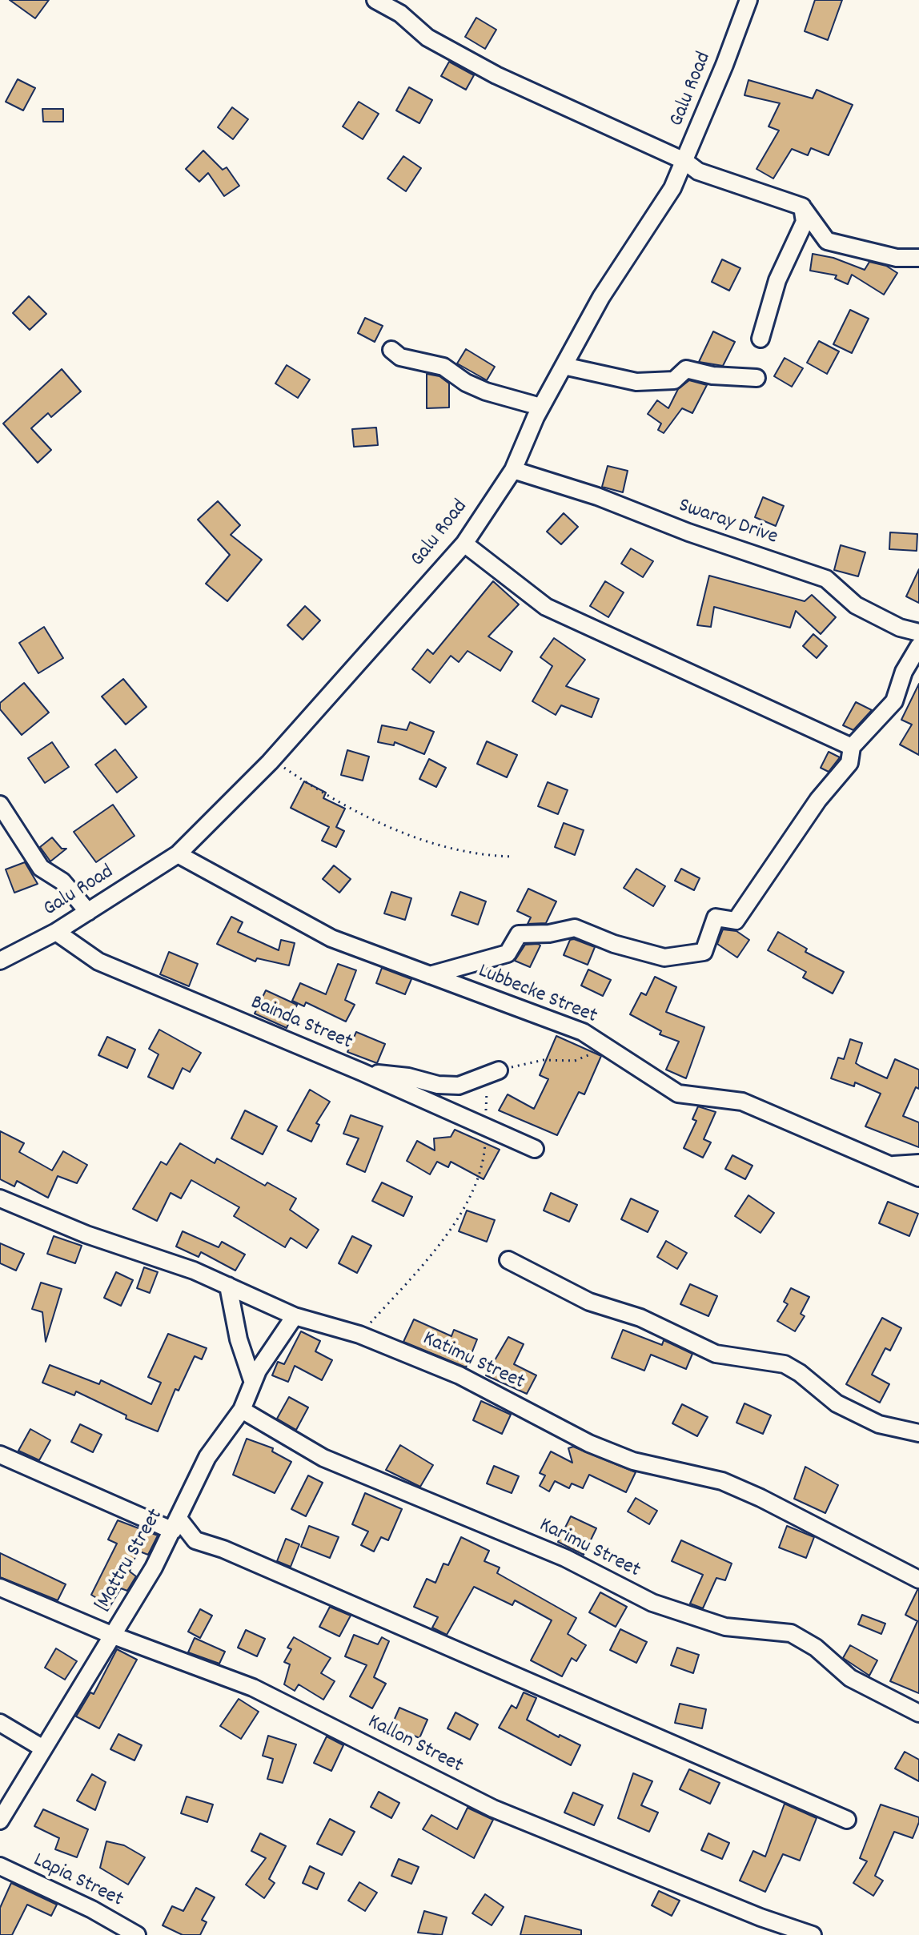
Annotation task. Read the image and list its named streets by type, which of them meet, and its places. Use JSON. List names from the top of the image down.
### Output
{
  "streets": {
    "street": [
      "Galu Road",
      "Swaray Drive",
      "Lubbecke Street",
      "Bainda Street",
      "Katimu Street",
      "Karimu Street",
      "Mattru Street",
      "Kallon Street",
      "Lapia Street"
    ]
  },
  "crossings": [
    ["Galu Road", "Swaray Drive"],
    ["Galu Road", "Lubbecke Street"],
    ["Galu Road", "Bainda Street"],
    ["Katimu Street", "Mattru Street"],
    ["Karimu Street", "Mattru Street"],
    ["Mattru Street", "Kallon Street"]
  ]
}
